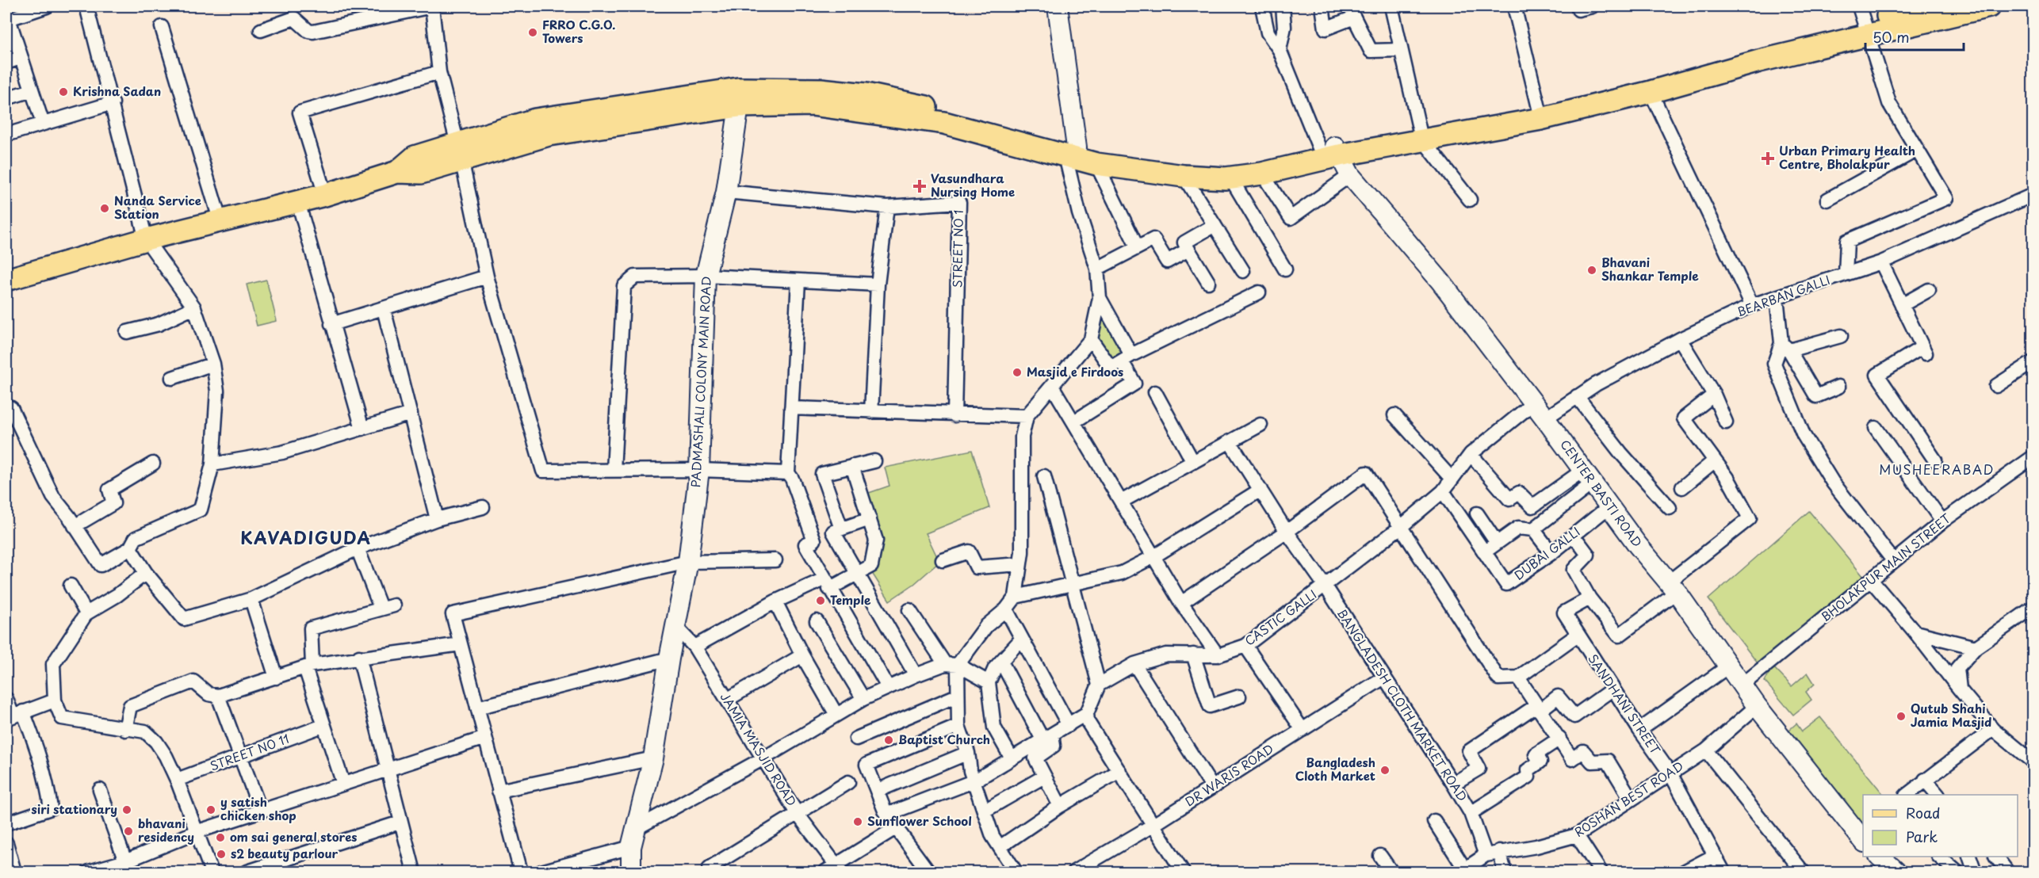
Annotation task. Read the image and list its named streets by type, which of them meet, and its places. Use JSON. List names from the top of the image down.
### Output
{
  "streets": {
    "street": [
      "STREET NO 1",
      "BEARBAN GALLI",
      "PADMASHALI COLONY MAIN ROAD",
      "CENTER BASTI ROAD",
      "DUBAI GALLI",
      "BHOLAKPUR MAIN STREET",
      "CASTIC GALLI",
      "SANDHANI STREET",
      "BANGLADESH CLOTH MARKET ROAD",
      "JAMIA MASJID ROAD",
      "STREET NO 11",
      "DR WARIS ROAD",
      "ROSHAN BEST ROAD"
    ]
  },
  "crossings": [
    ["STREET NO 1", "PADMASHALI COLONY MAIN ROAD"],
    ["BEARBAN GALLI", "CENTER BASTI ROAD"],
    ["PADMASHALI COLONY MAIN ROAD", "JAMIA MASJID ROAD"],
    ["CENTER BASTI ROAD", "DUBAI GALLI"],
    ["CENTER BASTI ROAD", "BHOLAKPUR MAIN STREET"],
    ["CENTER BASTI ROAD", "CASTIC GALLI"],
    ["CENTER BASTI ROAD", "ROSHAN BEST ROAD"],
    ["DUBAI GALLI", "CASTIC GALLI"],
    ["CASTIC GALLI", "BANGLADESH CLOTH MARKET ROAD"],
    ["SANDHANI STREET", "ROSHAN BEST ROAD"],
    ["BANGLADESH CLOTH MARKET ROAD", "DR WARIS ROAD"],
    ["BANGLADESH CLOTH MARKET ROAD", "ROSHAN BEST ROAD"]
  ],
  "districts": ["MUSHEERABAD", "KAVADIGUDA"],
  "places": {
    "other": [
      "FRRO C.G.O. Towers",
      "Krishna Sadan",
      "Nanda Service Station",
      "Bhavani Shankar Temple",
      "Masjid e Firdoos",
      "Temple",
      "Qutub Shahi Jamia Masjid",
      "Baptist Church",
      "Bangladesh Cloth Market",
      "siri stationary",
      "y satish chicken shop",
      "Sunflower School",
      "bhavani residency",
      "om sai general stores",
      "s2 beauty parlour"
    ],
    "health": ["Urban Primary Health Centre, Bholakpur", "Vasundhara Nursing Home"]
  },
  "legend": ["Road", "Park"],
  "scale_bar": "50 m"
}
